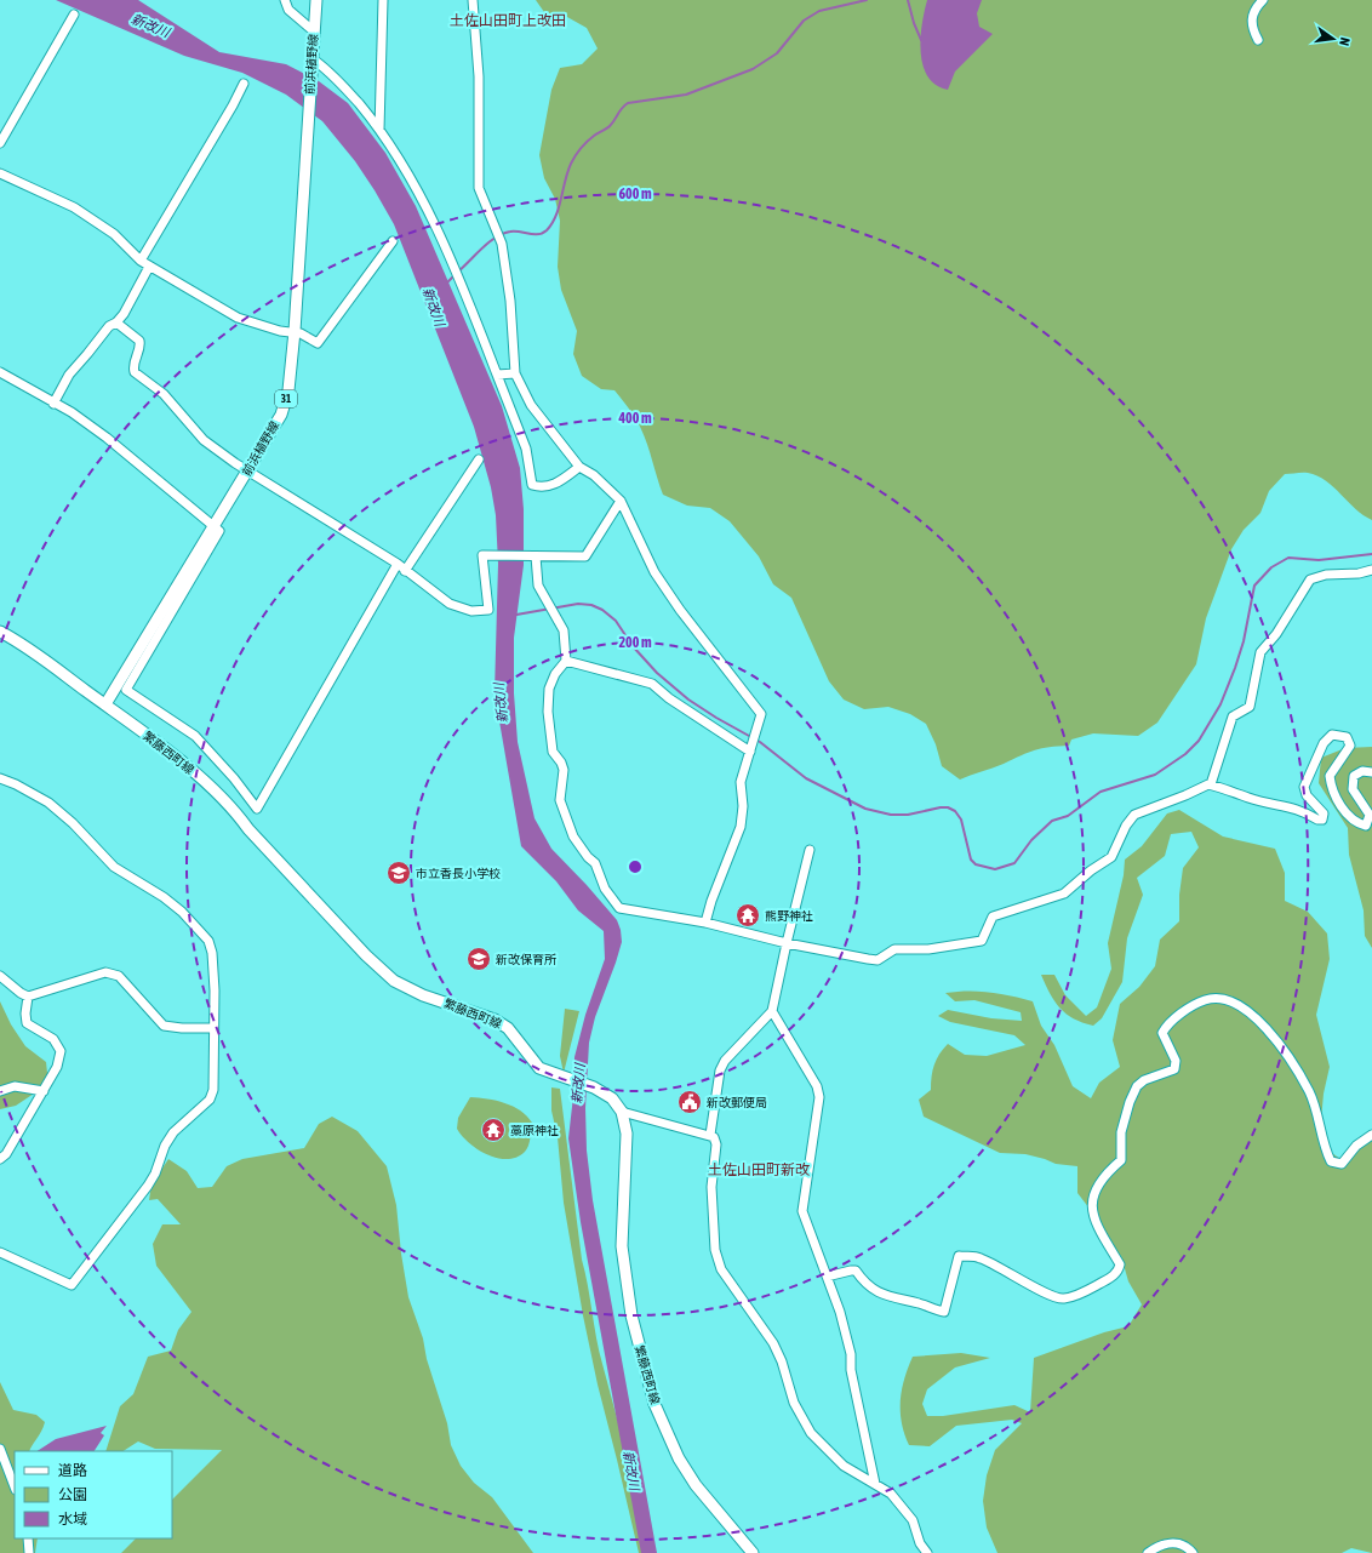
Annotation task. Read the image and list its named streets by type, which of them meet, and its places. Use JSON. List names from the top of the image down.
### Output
{
  "streets": {
    "main road": ["前浜植野線", "31", "繁藤西町線"]
  },
  "crossings": [
    ["前浜植野線", "繁藤西町線"]
  ],
  "districts": ["土佐山田町上改田", "土佐山田町新改"],
  "water": ["新改川"],
  "places": {
    "school or university": ["市立香長小学校", "新改保育所"],
    "temple": ["熊野神社", "藁原神社"],
    "public building": ["新改郵便局"]
  },
  "legend": ["道路", "公園", "水域"],
  "north": "right",
  "rings": ["600 m", "400 m", "200 m"]
}
